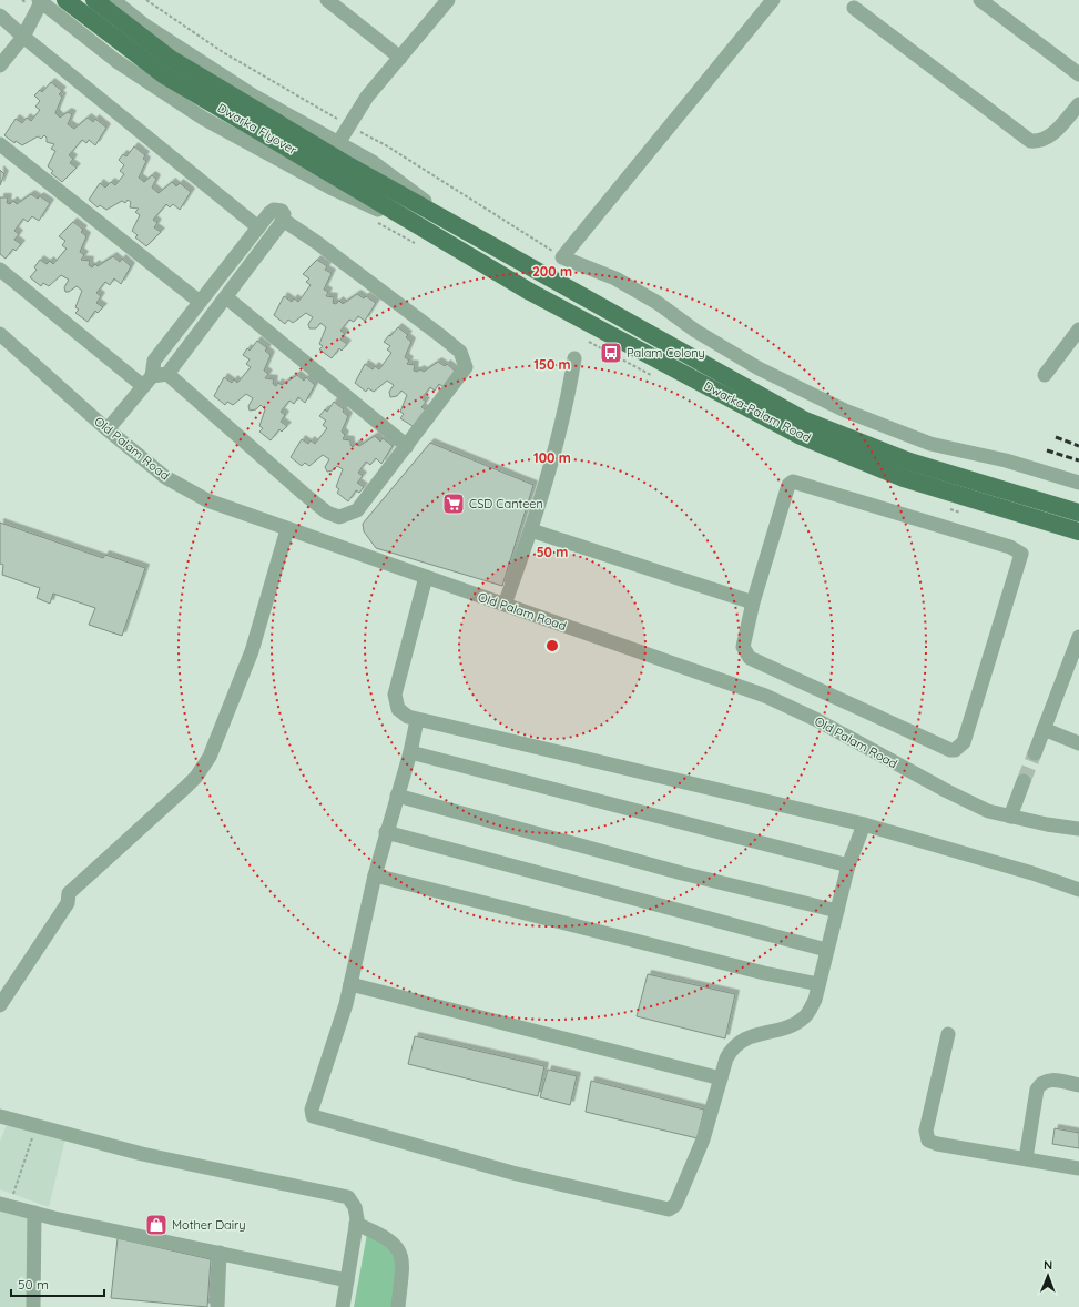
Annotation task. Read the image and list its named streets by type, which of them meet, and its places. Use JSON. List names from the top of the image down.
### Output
{
  "streets": {
    "main road": ["Dwarka Flyover", "Dwarka-Palam Road"],
    "street": ["Old Palam Road"]
  },
  "crossings": [
    ["Dwarka Flyover", "Dwarka-Palam Road"]
  ],
  "places": {
    "bus stop": ["Palam Colony"],
    "supermarket": ["CSD Canteen"],
    "shop": ["Mother Dairy"]
  },
  "scale_bar": "50 m",
  "north": "top",
  "rings": [
    "200 m",
    "150 m",
    "100 m",
    "50 m"
  ]
}
